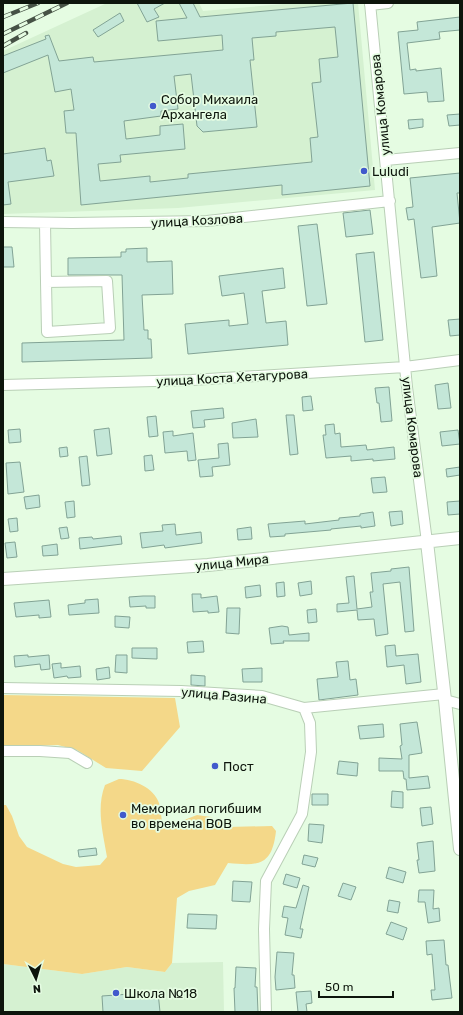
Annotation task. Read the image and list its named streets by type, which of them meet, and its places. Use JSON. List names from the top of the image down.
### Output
{
  "streets": {
    "main road": ["улица Комарова", "улица Мира"],
    "street": ["улица Козлова", "улица Коста Хетагурова", "улица Разина"]
  },
  "crossings": [
    ["улица Комарова", "улица Козлова"],
    ["улица Комарова", "улица Коста Хетагурова"],
    ["улица Комарова", "улица Мира"],
    ["улица Комарова", "улица Разина"]
  ],
  "places": [
    "Собор Михаила Архангела",
    "Luludi",
    "Пост",
    "Мемориал погибшим во времена ВОВ",
    "Школа №18"
  ],
  "scale_bar": "50 m",
  "north": "bottom"
}
